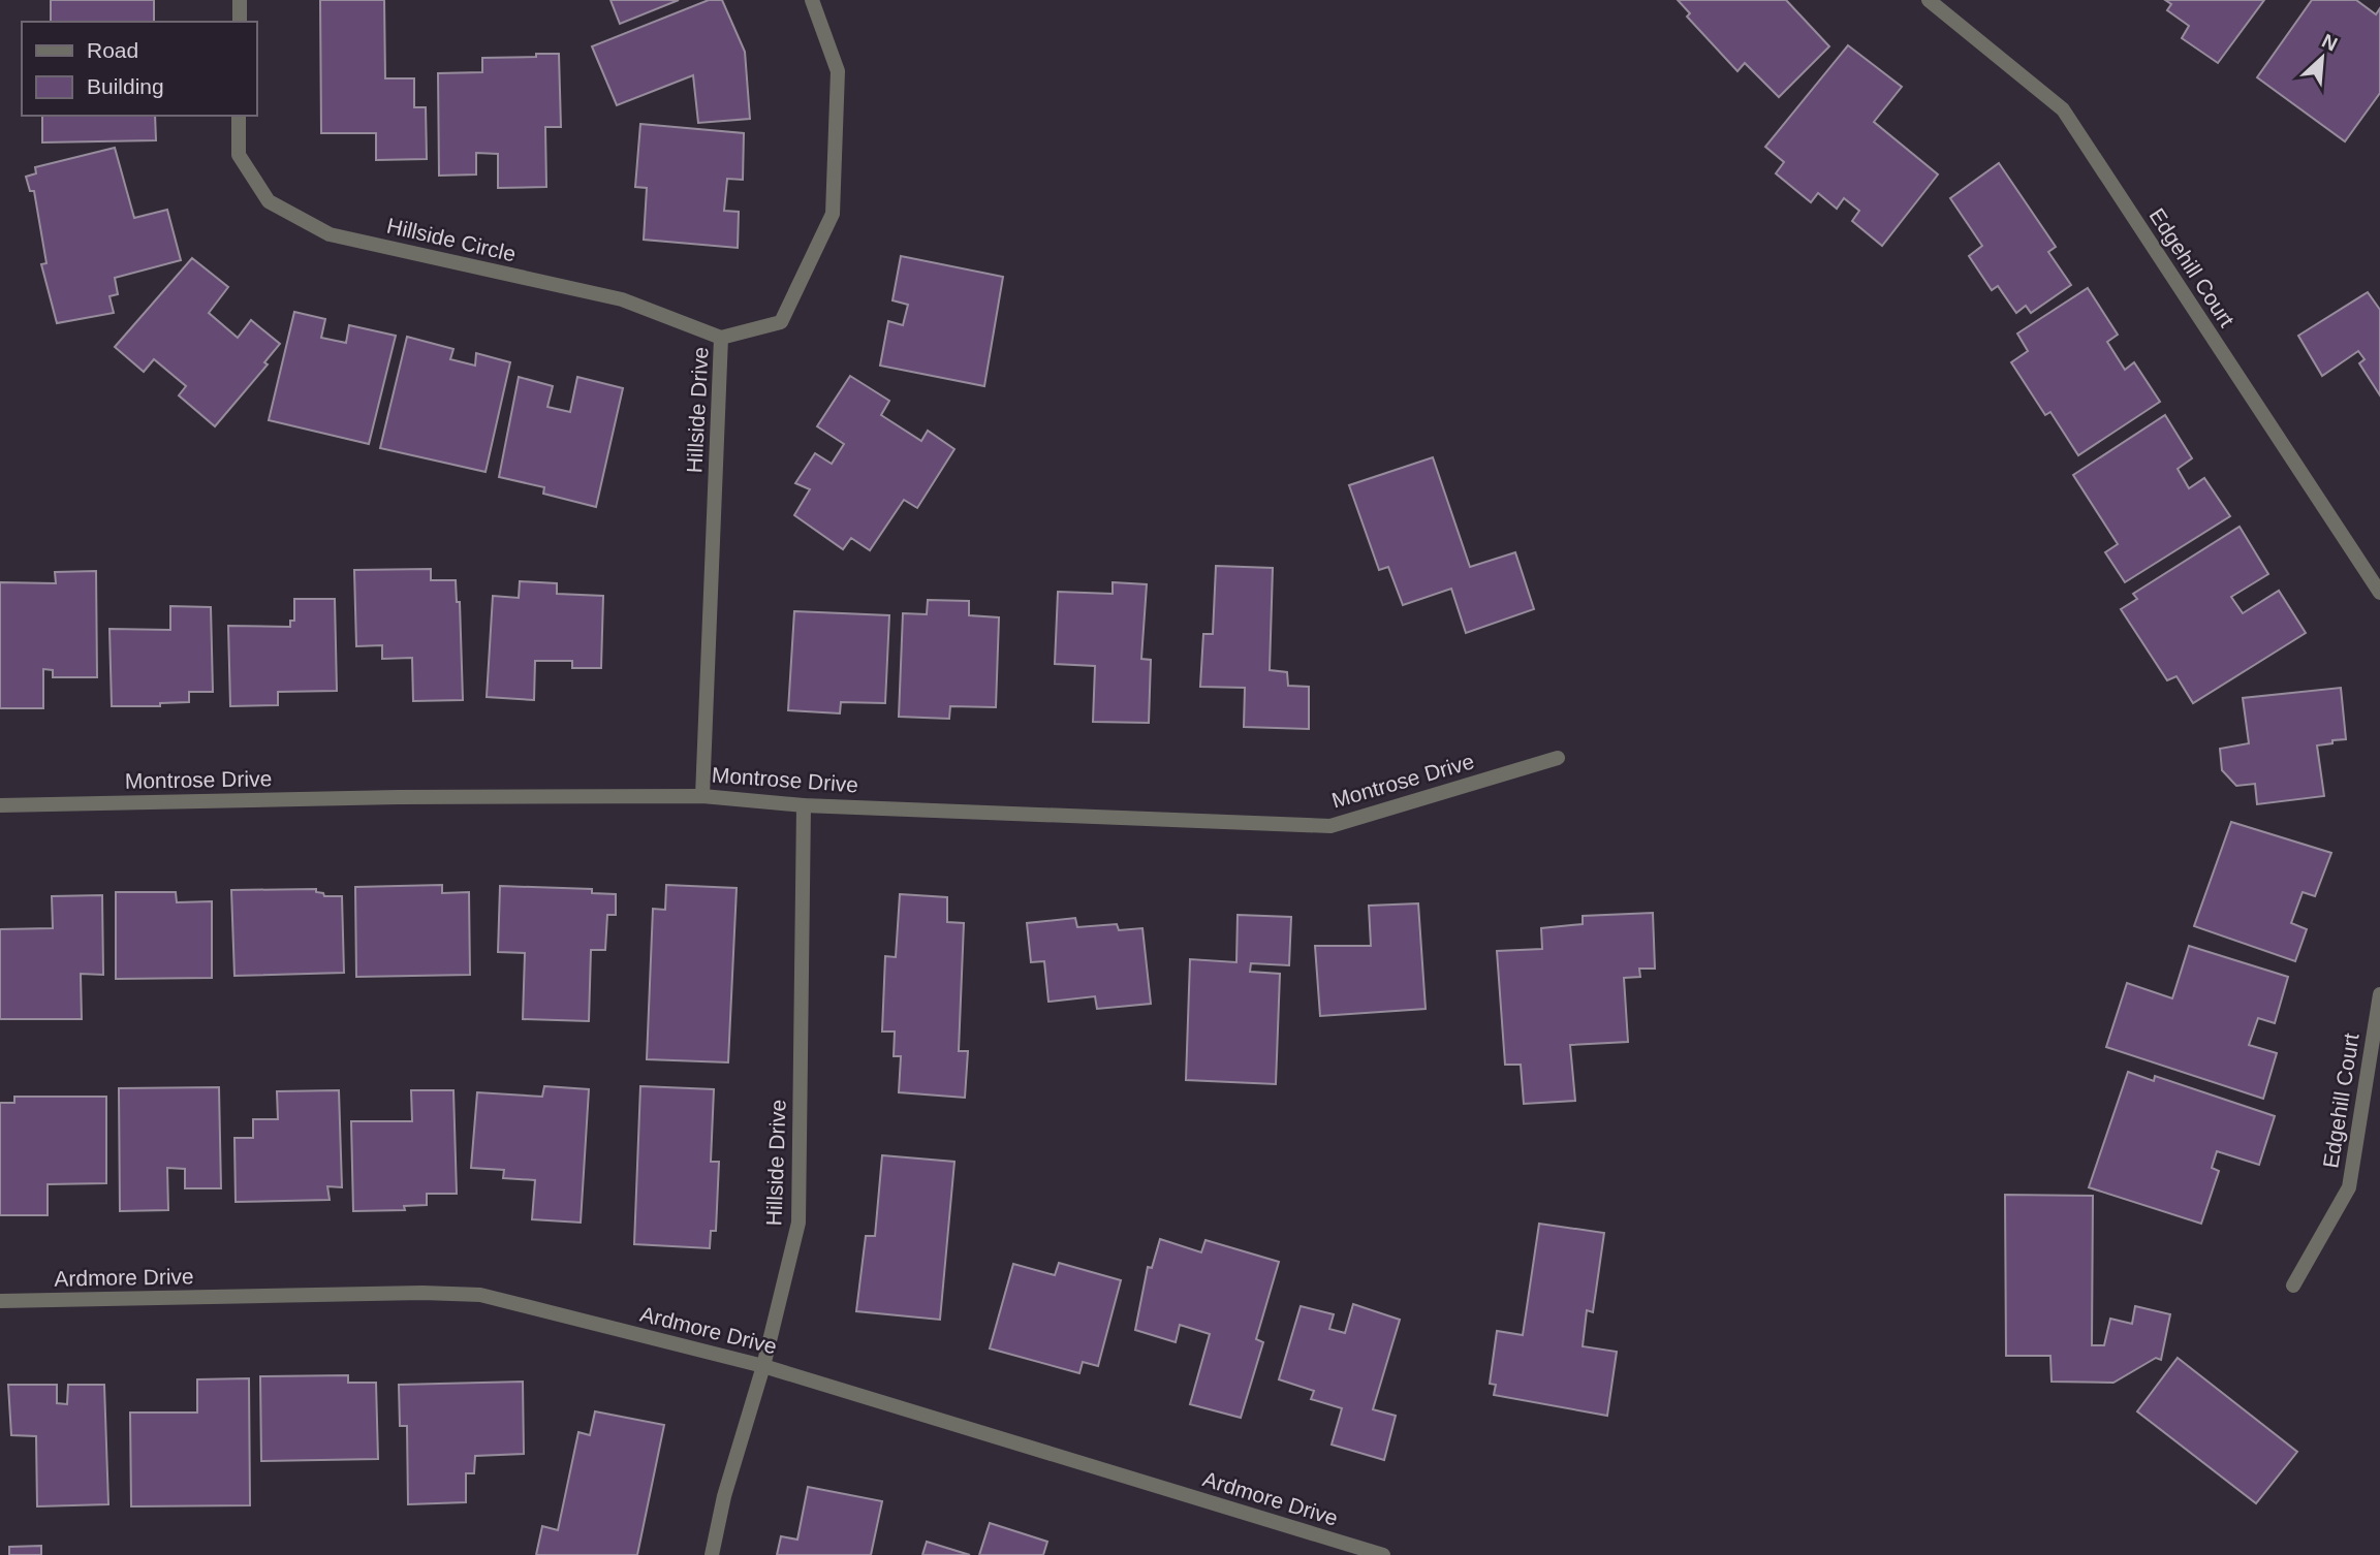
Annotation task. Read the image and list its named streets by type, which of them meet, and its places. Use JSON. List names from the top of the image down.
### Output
{
  "streets": {
    "street": [
      "Hillside Circle",
      "Edgehill Court",
      "Hillside Drive",
      "Montrose Drive",
      "Ardmore Drive"
    ]
  },
  "crossings": [
    ["Hillside Circle", "Hillside Drive"],
    ["Hillside Drive", "Montrose Drive"],
    ["Hillside Drive", "Ardmore Drive"]
  ],
  "legend": ["Road", "Building"],
  "north": "top right"
}
